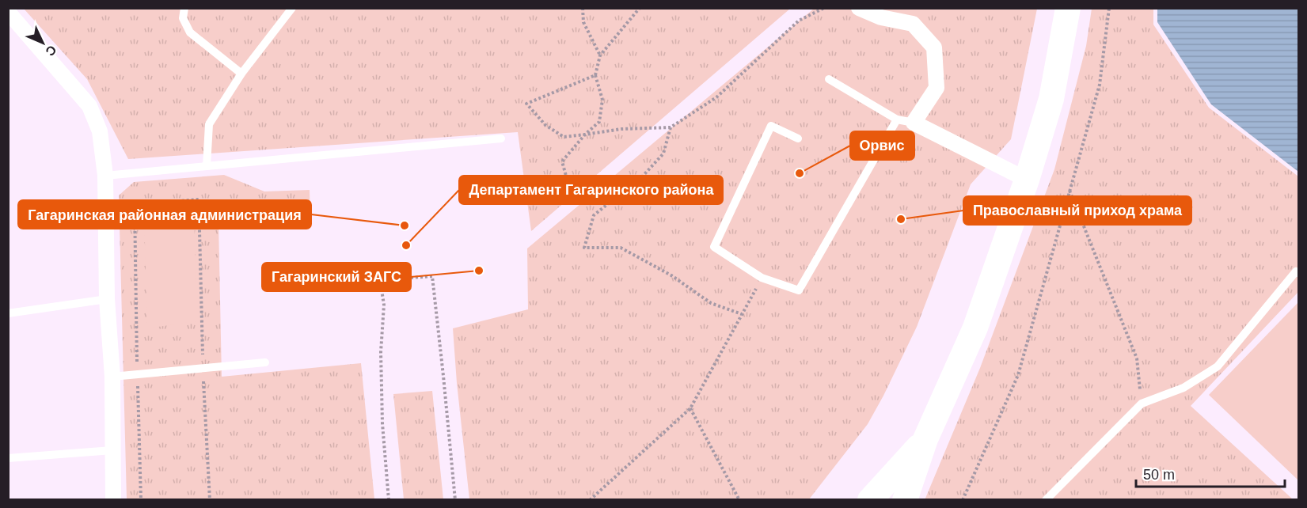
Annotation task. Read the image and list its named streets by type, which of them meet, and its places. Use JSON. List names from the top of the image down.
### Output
{
  "places": [
    "Орвис",
    "Православный приход храма",
    "Гагаринская районная администрация",
    "Департамент Гагаринского района",
    "Гагаринский ЗАГС"
  ],
  "scale_bar": "50 m",
  "north": "bottom right"
}
